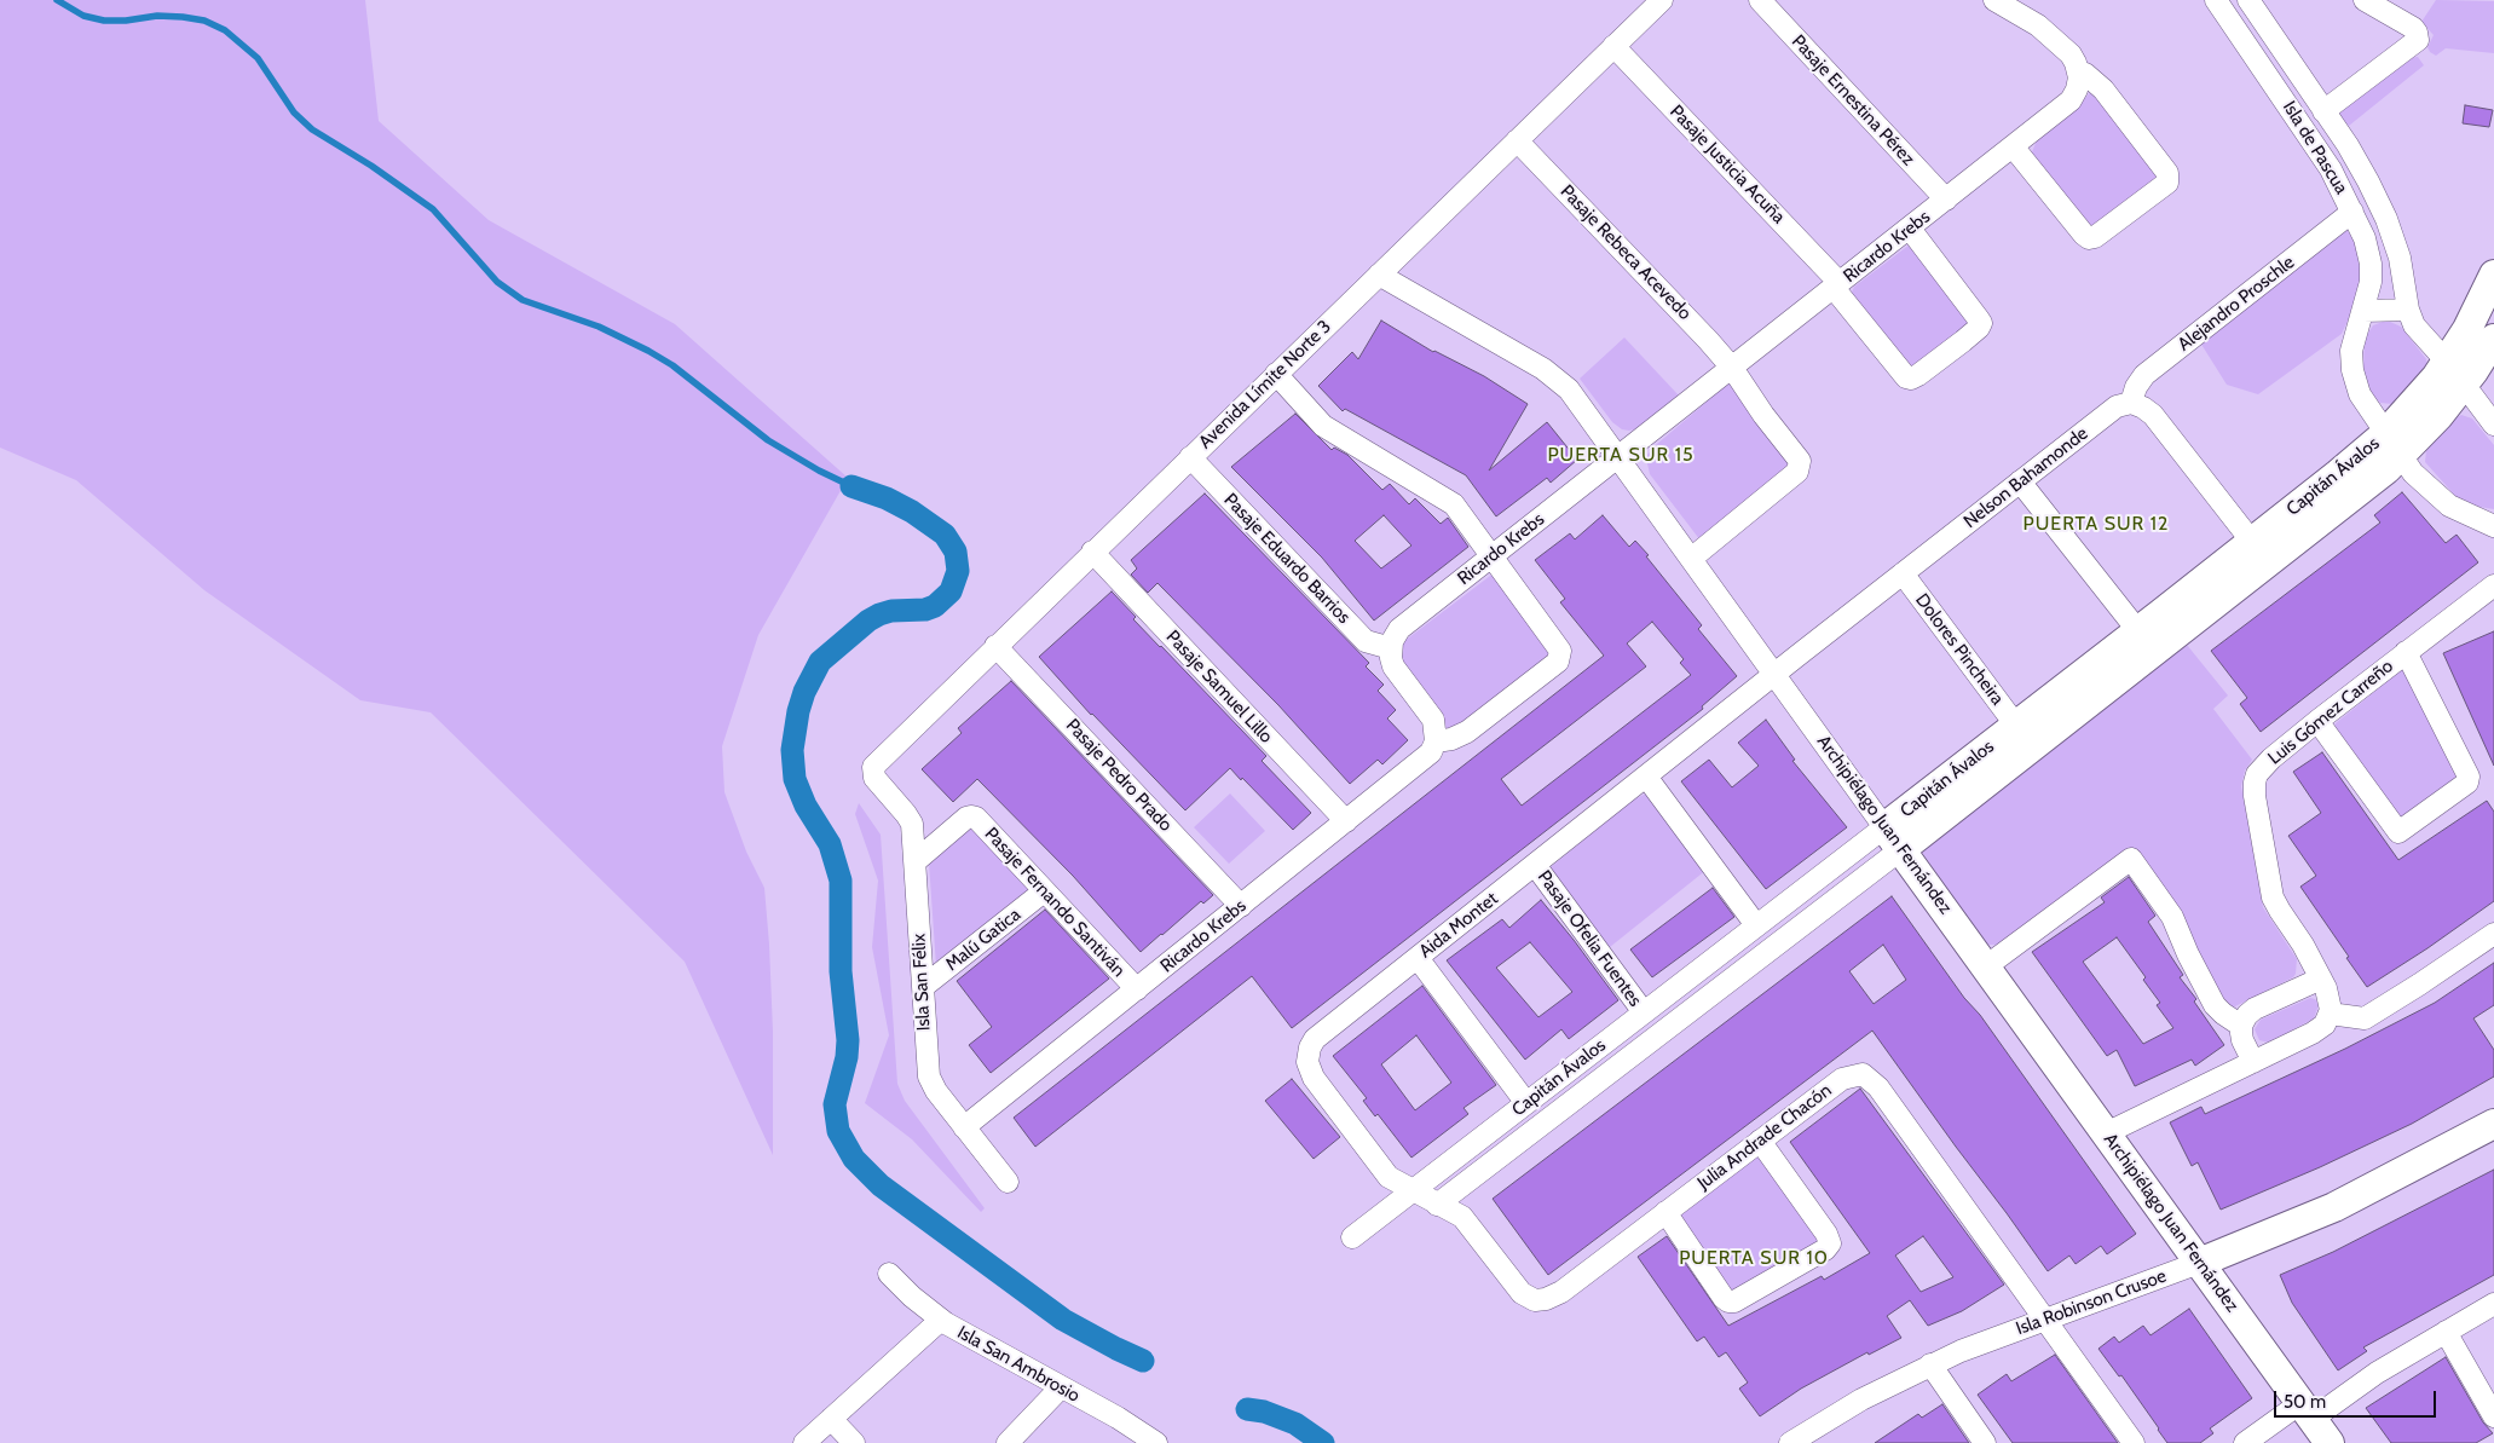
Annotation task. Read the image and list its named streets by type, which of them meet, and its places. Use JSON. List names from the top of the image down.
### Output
{
  "streets": {
    "street": [
      "Pasaje Ernestina Pérez",
      "Isla de Pascua",
      "Pasaje Justicia Acuña",
      "Ricardo Krebs",
      "Pasaje Rebeca Acevedo",
      "Alejandro Proschle",
      "Avenida Límite Norte 3",
      "Capitán Ávalos",
      "Nelson Bahamonde",
      "Pasaje Eduardo Barrios",
      "Dolores Pincheira",
      "Pasaje Samuel Lillo",
      "Luis Gómez Carreño",
      "Pasaje Pedro Prado",
      "Archipiélago Juan Fernández",
      "Pasaje Fernando Santiván",
      "Aida Montet",
      "Pasaje Ofelia Fuentes",
      "Malú Gatica",
      "Isla San Félix",
      "Julia Andrade Chacón",
      "Isla Robinson Crusoe",
      "Isla San Ambrosio"
    ]
  },
  "crossings": [
    ["Pasaje Ernestina Pérez", "Ricardo Krebs"],
    ["Isla de Pascua", "Alejandro Proschle"],
    ["Isla de Pascua", "Capitán Ávalos"],
    ["Pasaje Justicia Acuña", "Ricardo Krebs"],
    ["Pasaje Justicia Acuña", "Avenida Límite Norte 3"],
    ["Ricardo Krebs", "Pasaje Rebeca Acevedo"],
    ["Ricardo Krebs", "Pasaje Eduardo Barrios"],
    ["Ricardo Krebs", "Pasaje Samuel Lillo"],
    ["Ricardo Krebs", "Pasaje Pedro Prado"],
    ["Ricardo Krebs", "Archipiélago Juan Fernández"],
    ["Ricardo Krebs", "Pasaje Fernando Santiván"],
    ["Ricardo Krebs", "Isla San Félix"],
    ["Pasaje Rebeca Acevedo", "Avenida Límite Norte 3"],
    ["Pasaje Rebeca Acevedo", "Archipiélago Juan Fernández"],
    ["Alejandro Proschle", "Nelson Bahamonde"],
    ["Avenida Límite Norte 3", "Pasaje Eduardo Barrios"],
    ["Avenida Límite Norte 3", "Pasaje Samuel Lillo"],
    ["Avenida Límite Norte 3", "Pasaje Pedro Prado"],
    ["Avenida Límite Norte 3", "Archipiélago Juan Fernández"],
    ["Avenida Límite Norte 3", "Isla San Félix"],
    ["Capitán Ávalos", "Dolores Pincheira"],
    ["Capitán Ávalos", "Archipiélago Juan Fernández"],
    ["Capitán Ávalos", "Aida Montet"],
    ["Capitán Ávalos", "Pasaje Ofelia Fuentes"],
    ["Capitán Ávalos", "Julia Andrade Chacón"],
    ["Nelson Bahamonde", "Dolores Pincheira"],
    ["Nelson Bahamonde", "Archipiélago Juan Fernández"],
    ["Nelson Bahamonde", "Aida Montet"],
    ["Archipiélago Juan Fernández", "Aida Montet"],
    ["Archipiélago Juan Fernández", "Isla Robinson Crusoe"],
    ["Pasaje Fernando Santiván", "Malú Gatica"],
    ["Pasaje Fernando Santiván", "Isla San Félix"],
    ["Aida Montet", "Pasaje Ofelia Fuentes"],
    ["Aida Montet", "Julia Andrade Chacón"],
    ["Malú Gatica", "Isla San Félix"],
    ["Julia Andrade Chacón", "Isla Robinson Crusoe"]
  ],
  "districts": ["PUERTA SUR 15", "PUERTA SUR 12", "PUERTA SUR 10"],
  "scale_bar": "50 m"
}
